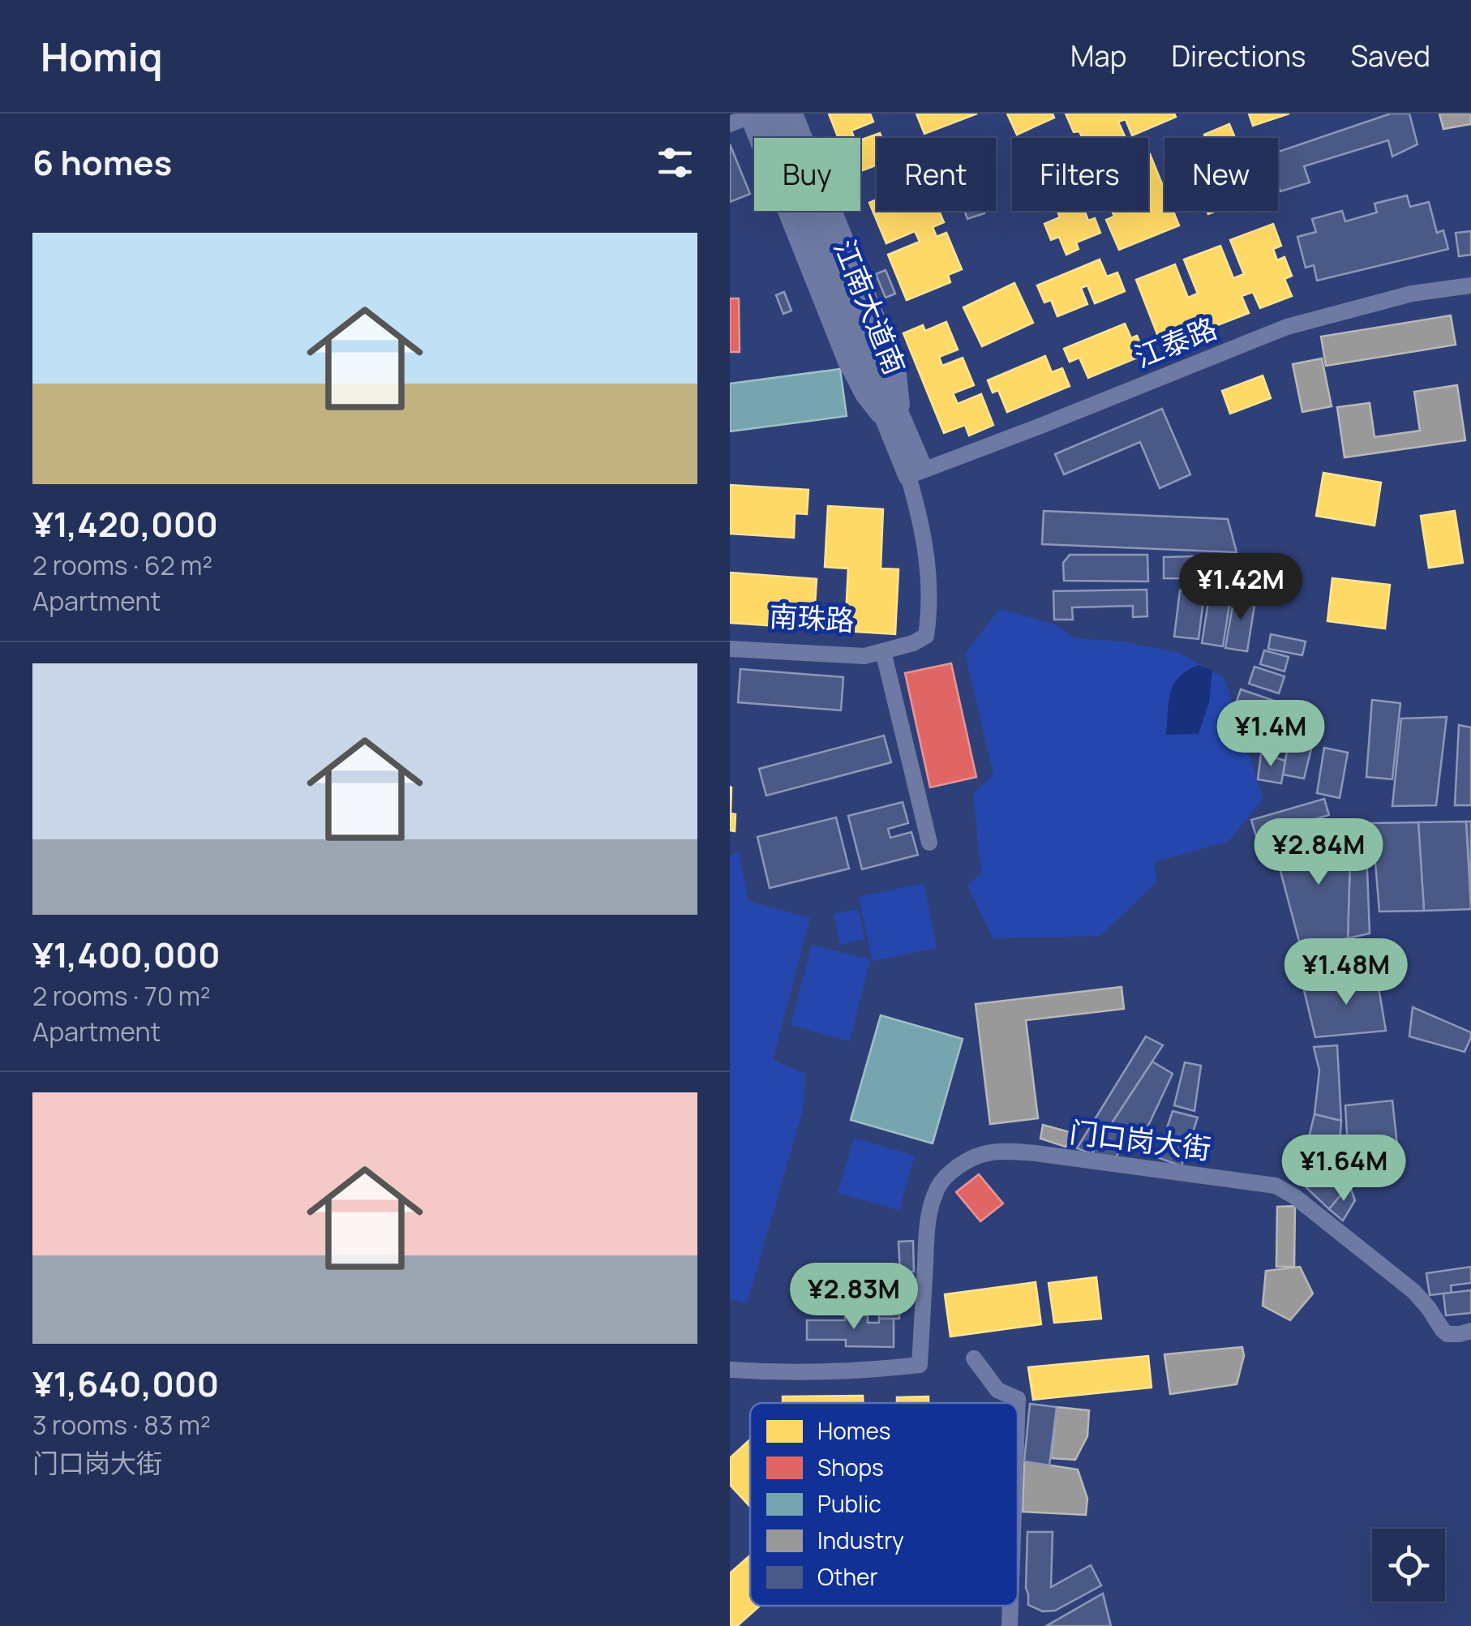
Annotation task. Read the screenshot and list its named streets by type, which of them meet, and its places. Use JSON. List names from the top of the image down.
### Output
{
  "streets": {
    "main road": ["江南大道南"],
    "street": ["江泰路", "南珠路", "门口岗大街"]
  },
  "crossings": [
    ["江南大道南", "江泰路"]
  ],
  "legend": [
    "Homes",
    "Shops",
    "Public",
    "Industry",
    "Other"
  ],
  "page": {
    "header": "Homiq",
    "nav": ["Map", "Directions", "Saved"],
    "heading": "6 homes",
    "chip": [
      "Buy",
      "Rent",
      "Filters",
      "New"
    ],
    "list": [
      {
        "name": "¥1,420,000",
        "note": "2 rooms · 62 m² · Apartment"
      },
      {
        "name": "¥1,400,000",
        "note": "2 rooms · 70 m² · Apartment"
      },
      {
        "name": "¥1,640,000",
        "note": "3 rooms · 83 m² · 门口岗大街"
      }
    ],
    "price": [
      "¥1.42M",
      "¥1.4M",
      "¥2.84M",
      "¥1.48M",
      "¥1.64M",
      "¥2.83M"
    ]
  }
}
